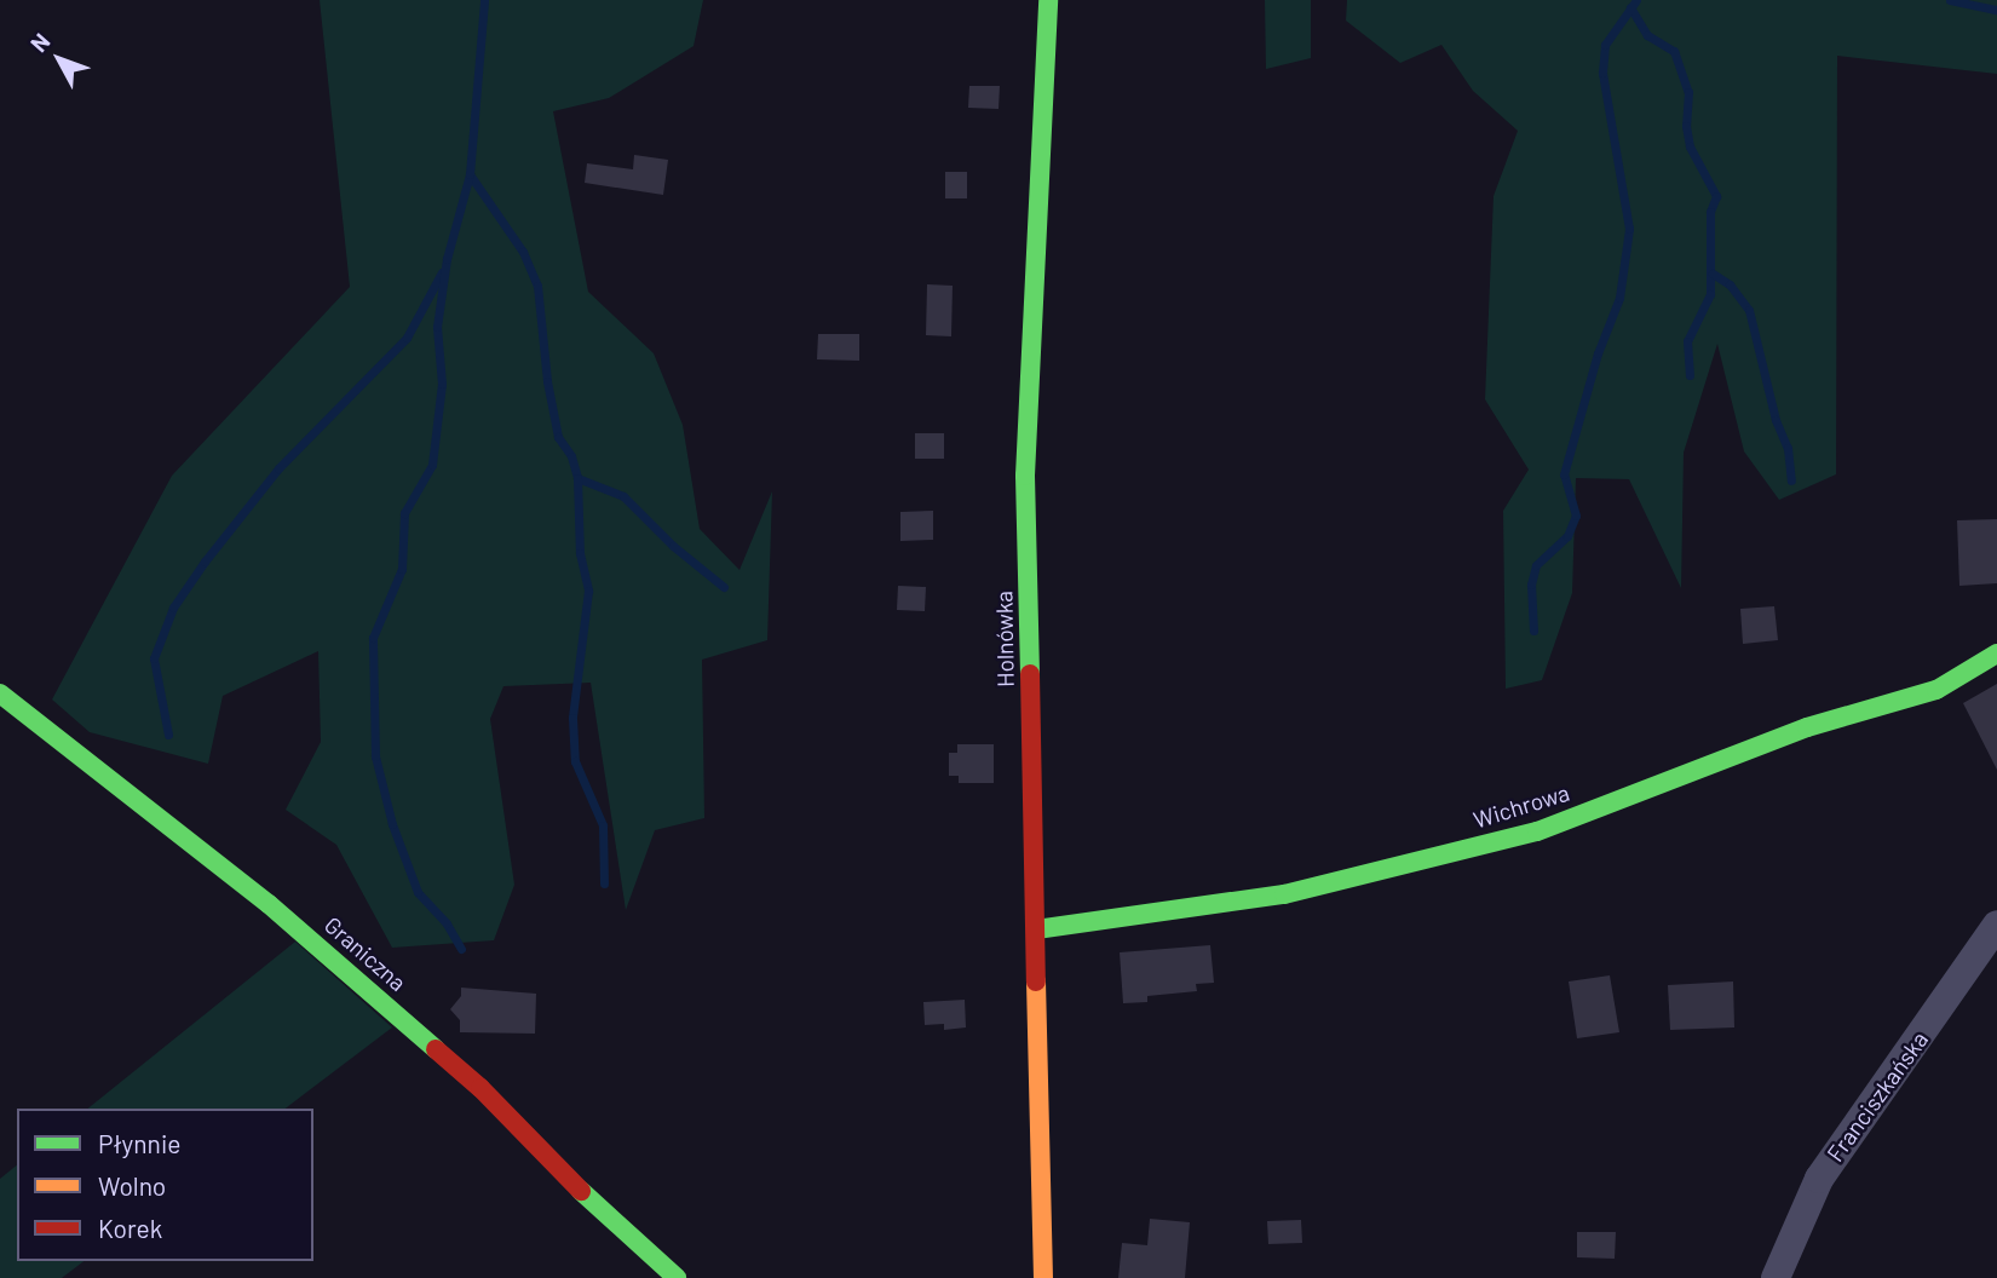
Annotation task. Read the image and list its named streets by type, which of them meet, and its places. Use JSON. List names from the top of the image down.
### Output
{
  "streets": {
    "street": [
      "Holnówka",
      "Wichrowa",
      "Graniczna",
      "Franciszkańska"
    ]
  },
  "crossings": [
    ["Holnówka", "Wichrowa"]
  ],
  "legend": ["Płynnie", "Wolno", "Korek"],
  "north": "top left"
}
